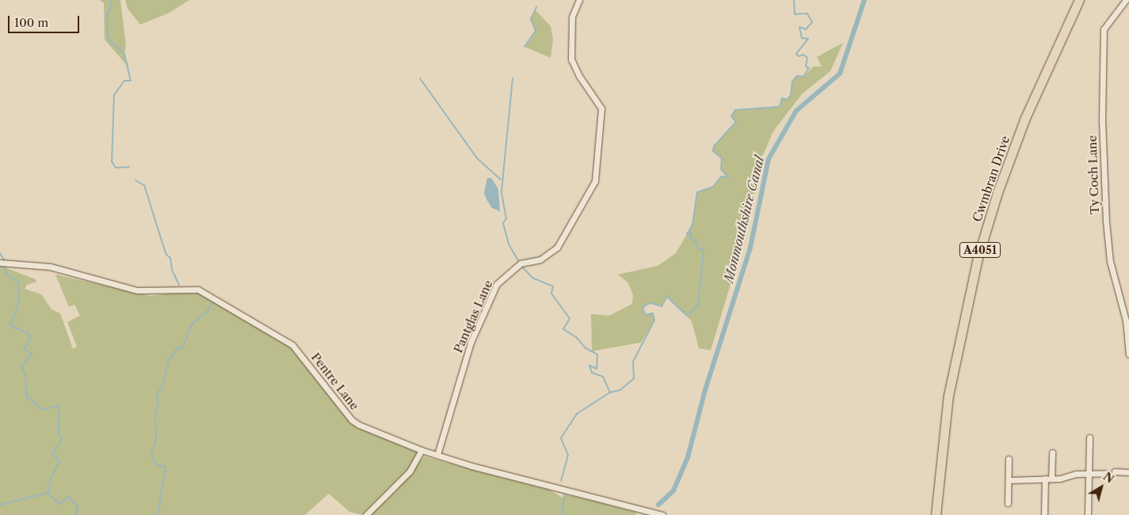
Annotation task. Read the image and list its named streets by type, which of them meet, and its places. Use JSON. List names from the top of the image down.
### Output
{
  "streets": {
    "main road": ["Cwmbran Drive", "A4051"],
    "street": ["Ty Coch Lane", "Pantglas Lane", "Pentre Lane"]
  },
  "crossings": [
    ["Pantglas Lane", "Pentre Lane"]
  ],
  "water": ["Monmouthshire Canal"],
  "scale_bar": "100 m",
  "north": "top right"
}
